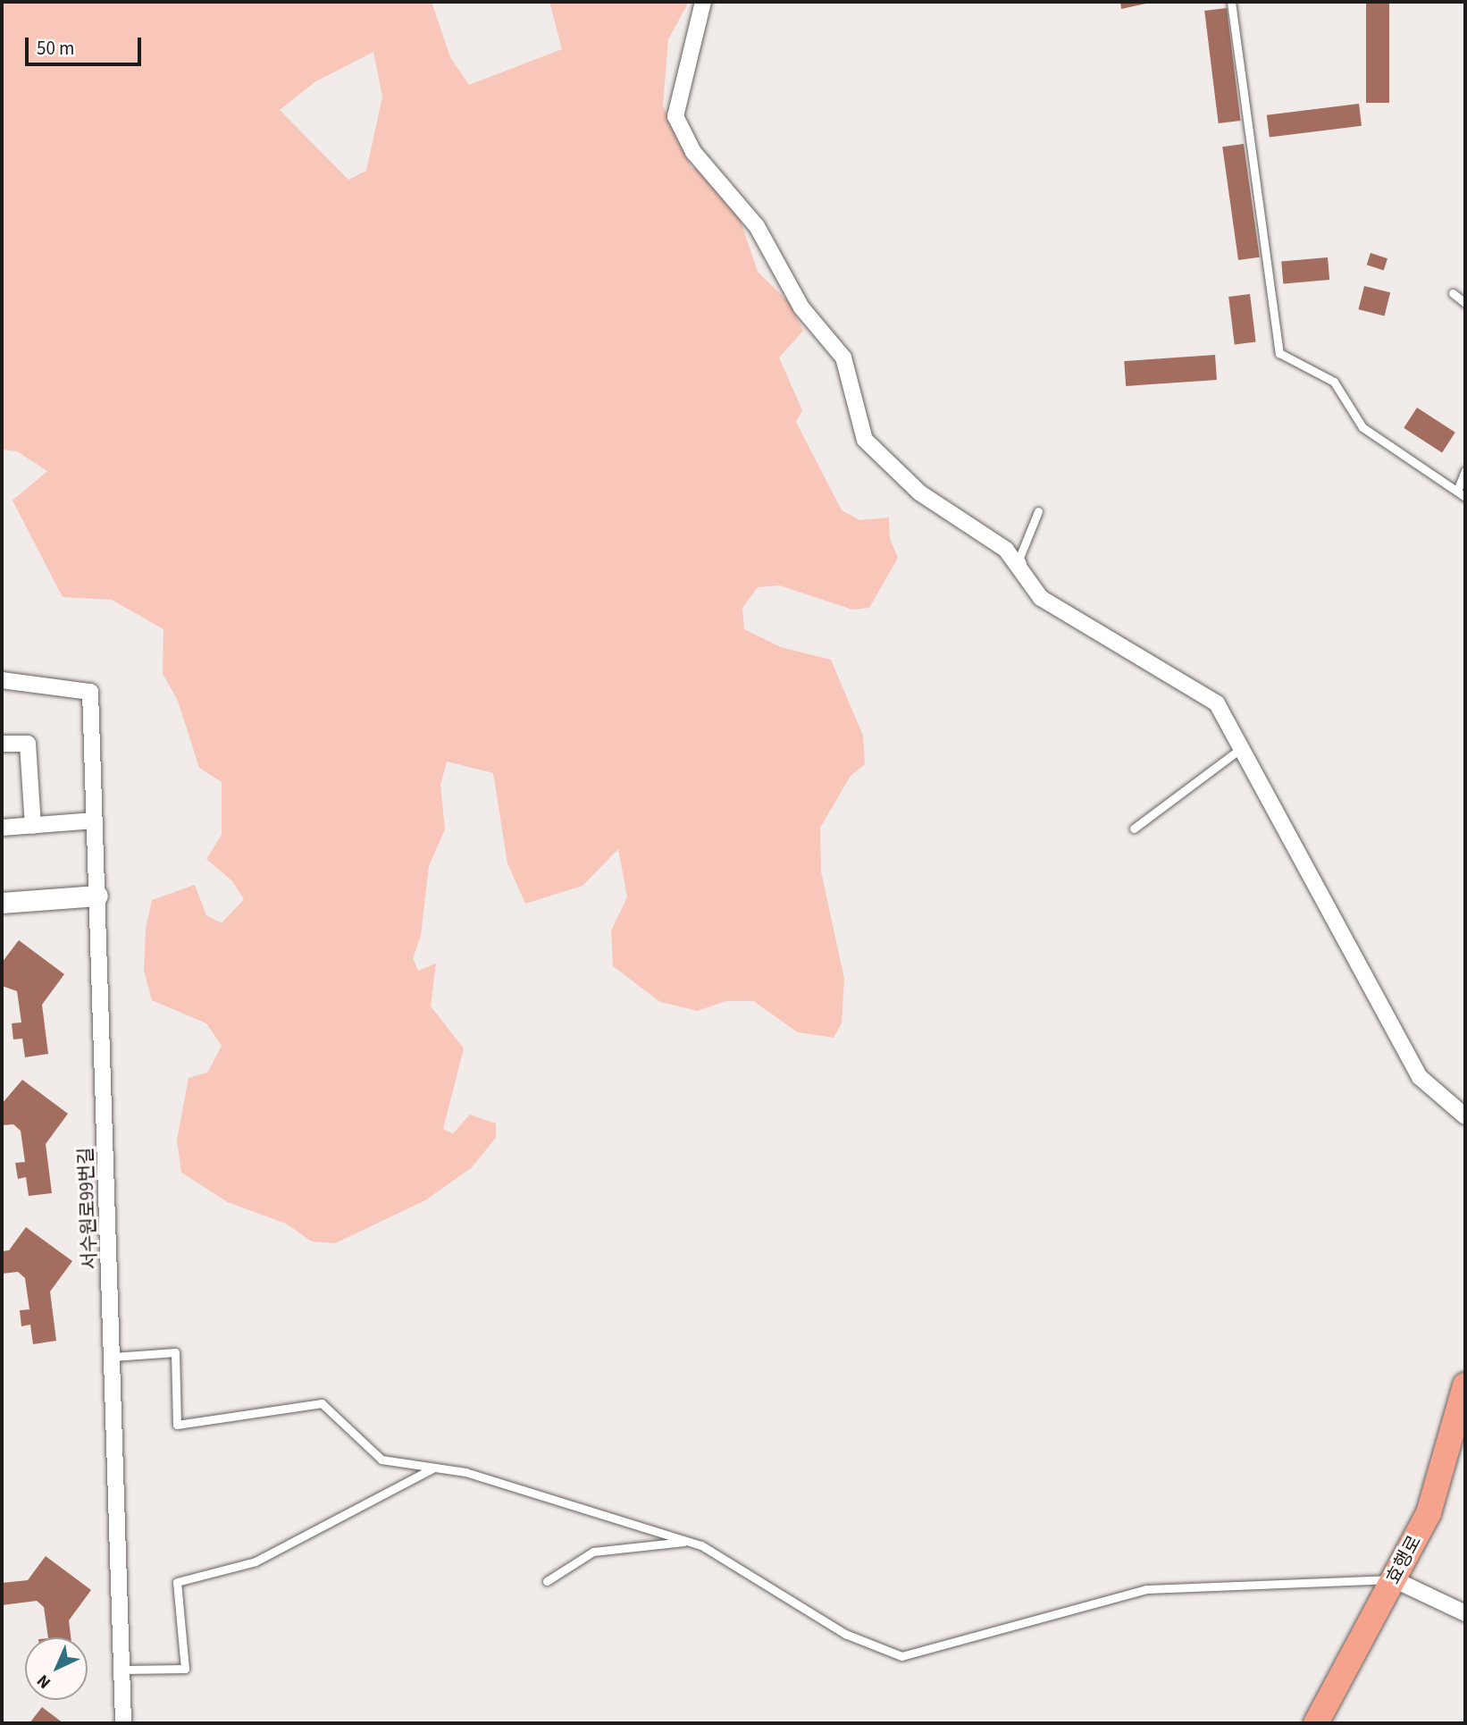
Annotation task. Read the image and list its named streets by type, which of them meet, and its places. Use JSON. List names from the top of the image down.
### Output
{
  "streets": {
    "main road": ["효행로"],
    "street": ["서수원로99번길"]
  },
  "scale_bar": "50 m",
  "north": "bottom left"
}
